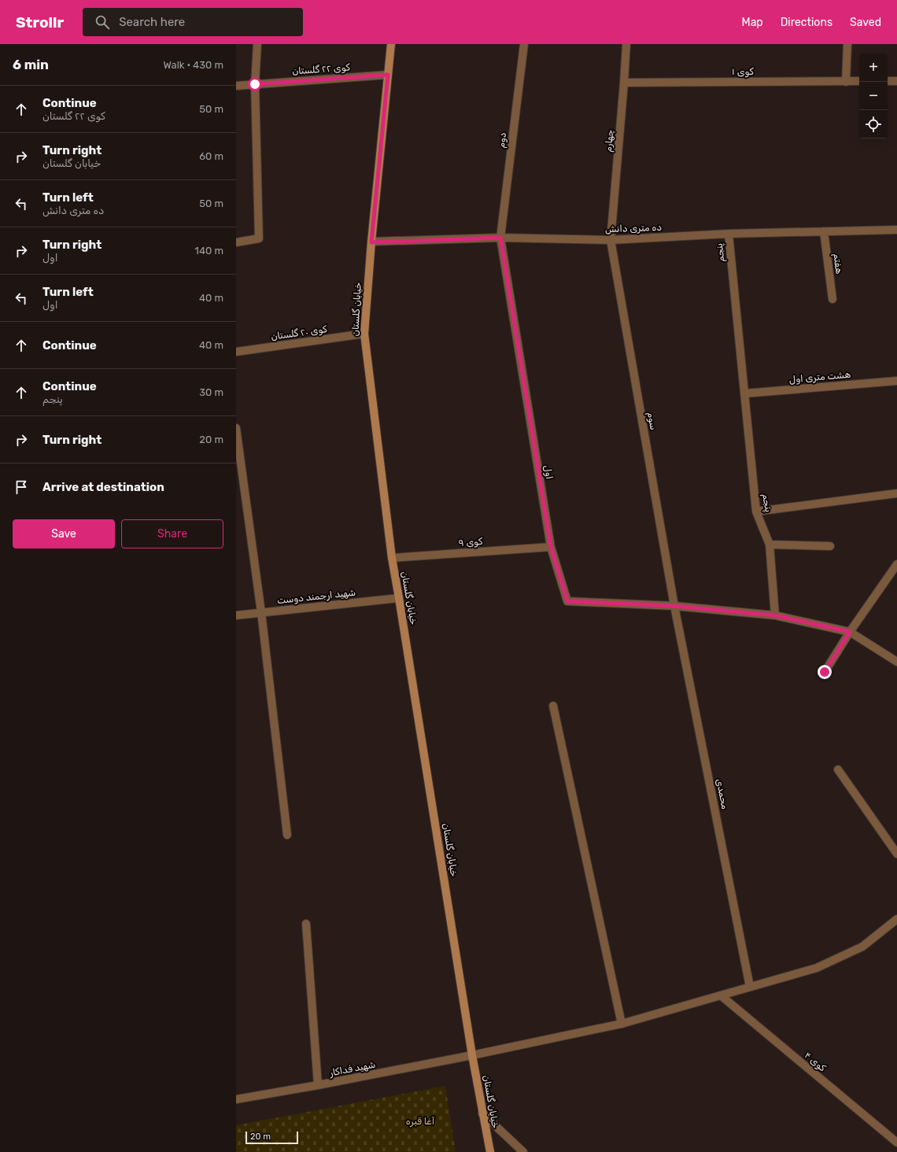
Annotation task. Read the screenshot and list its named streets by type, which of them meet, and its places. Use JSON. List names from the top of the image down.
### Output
{
  "streets": {
    "main road": ["خیابان گلستان"],
    "street": [
      "کوی ۲۲ گلستان",
      "کوی ۱",
      "دوم",
      "چهارم",
      "ده متری دانش",
      "پنجم",
      "هفتم",
      "کوی ۲۰ گلستان",
      "هشت متری اول",
      "سوم",
      "اول",
      "کوی ۹",
      "شهید ارجمند دوست",
      "محمدی",
      "کوی ۴",
      "شهید فداکار"
    ]
  },
  "crossings": [
    ["کوی ۲۲ گلستان", "خیابان گلستان"],
    ["کوی ۱", "چهارم"],
    ["دوم", "ده متری دانش"],
    ["دوم", "اول"],
    ["چهارم", "ده متری دانش"],
    ["چهارم", "سوم"],
    ["ده متری دانش", "پنجم"],
    ["ده متری دانش", "هفتم"],
    ["ده متری دانش", "خیابان گلستان"],
    ["ده متری دانش", "سوم"],
    ["ده متری دانش", "اول"],
    ["پنجم", "هشت متری اول"],
    ["خیابان گلستان", "کوی ۲۰ گلستان"],
    ["خیابان گلستان", "کوی ۹"],
    ["خیابان گلستان", "شهید ارجمند دوست"],
    ["خیابان گلستان", "شهید فداکار"],
    ["سوم", "اول"],
    ["سوم", "محمدی"],
    ["اول", "کوی ۹"],
    ["اول", "محمدی"],
    ["محمدی", "شهید فداکار"],
    ["کوی ۴", "شهید فداکار"]
  ],
  "parks": ["آغا قبره"],
  "scale_bar": "20 m",
  "page": {
    "header": "Strollr",
    "search": "Search here",
    "nav": ["Map", "Directions", "Saved"],
    "heading": ["6 min", "Walk · 430 m"],
    "map_buttons": ["+", "−"],
    "list": [
      ["Continue", "کوی ۲۲ گلستان", "50 m"],
      ["Turn right", "خیابان گلستان", "60 m"],
      ["Turn left", "ده متری دانش", "50 m"],
      ["Turn right", "اول", "140 m"],
      ["Turn left", "اول", "40 m"],
      ["Continue", "40 m"],
      ["Continue", "پنجم", "30 m"],
      ["Turn right", "20 m"],
      "Arrive at destination"
    ],
    "buttons": ["Save", "Share"],
    "scale": "20 m"
  }
}
